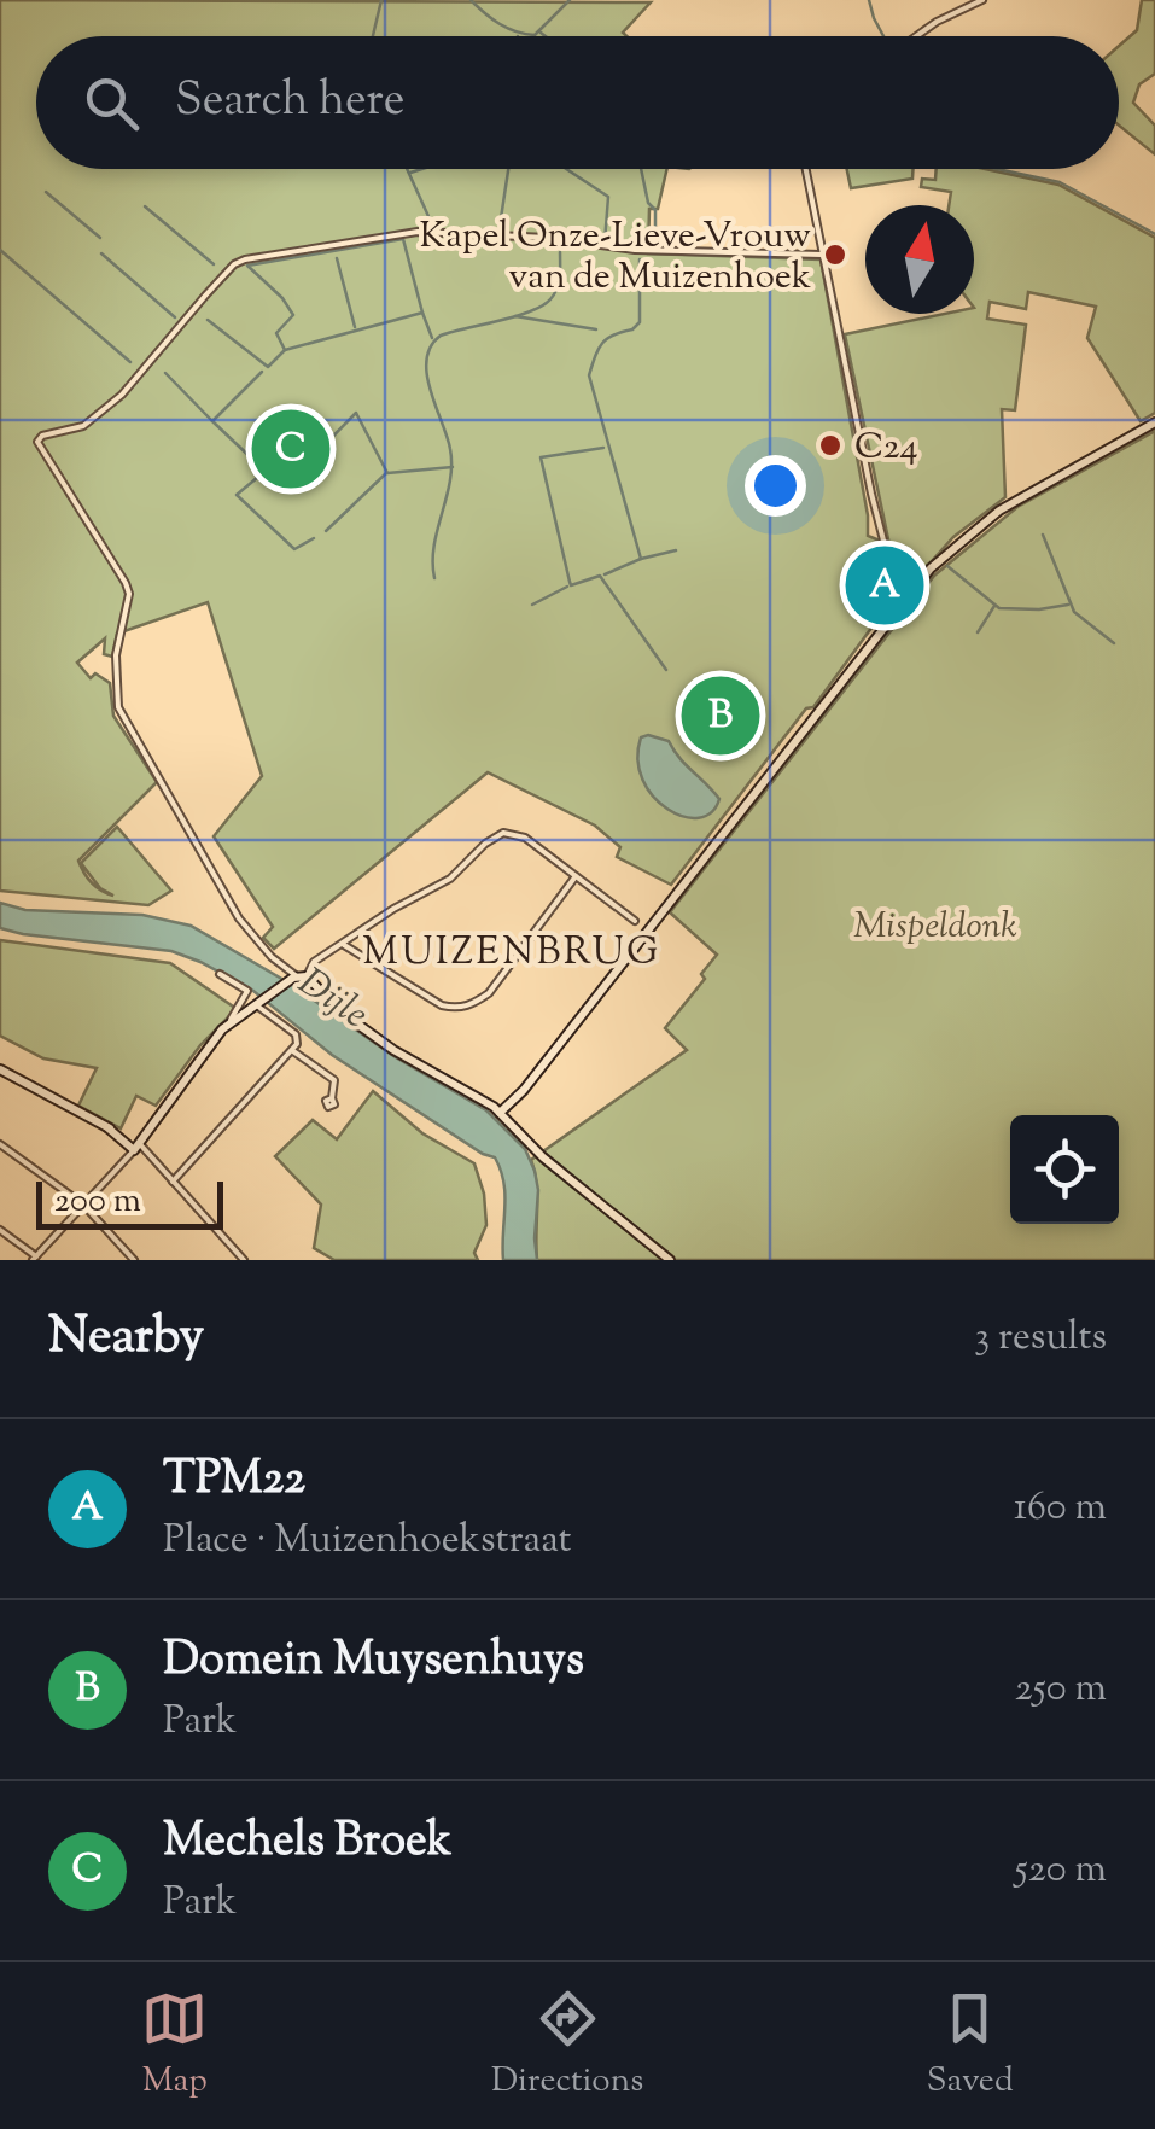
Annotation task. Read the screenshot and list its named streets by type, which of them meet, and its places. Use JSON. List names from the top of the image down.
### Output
{
  "districts": ["MUIZENBRUG"],
  "water": ["Dijle"],
  "parks": ["Mispeldonk"],
  "places": ["Kapel Onze-Lieve-Vrouw van de Muizenhoek", "C24"],
  "scale_bar": "200 m",
  "north": "top",
  "page": {
    "search": "Search here",
    "pins": ["C", "A", "B"],
    "scale": "200 m",
    "heading": ["Nearby", "3 results"],
    "list": [
      {
        "mark": "A",
        "name": "TPM22",
        "note": "Place · Muizenhoekstraat",
        "value": "160 m"
      },
      {
        "mark": "B",
        "name": "Domein Muysenhuys",
        "note": "Park",
        "value": "250 m"
      },
      {
        "mark": "C",
        "name": "Mechels Broek",
        "note": "Park",
        "value": "520 m"
      }
    ],
    "nav": ["Map", "Directions", "Saved"]
  }
}
